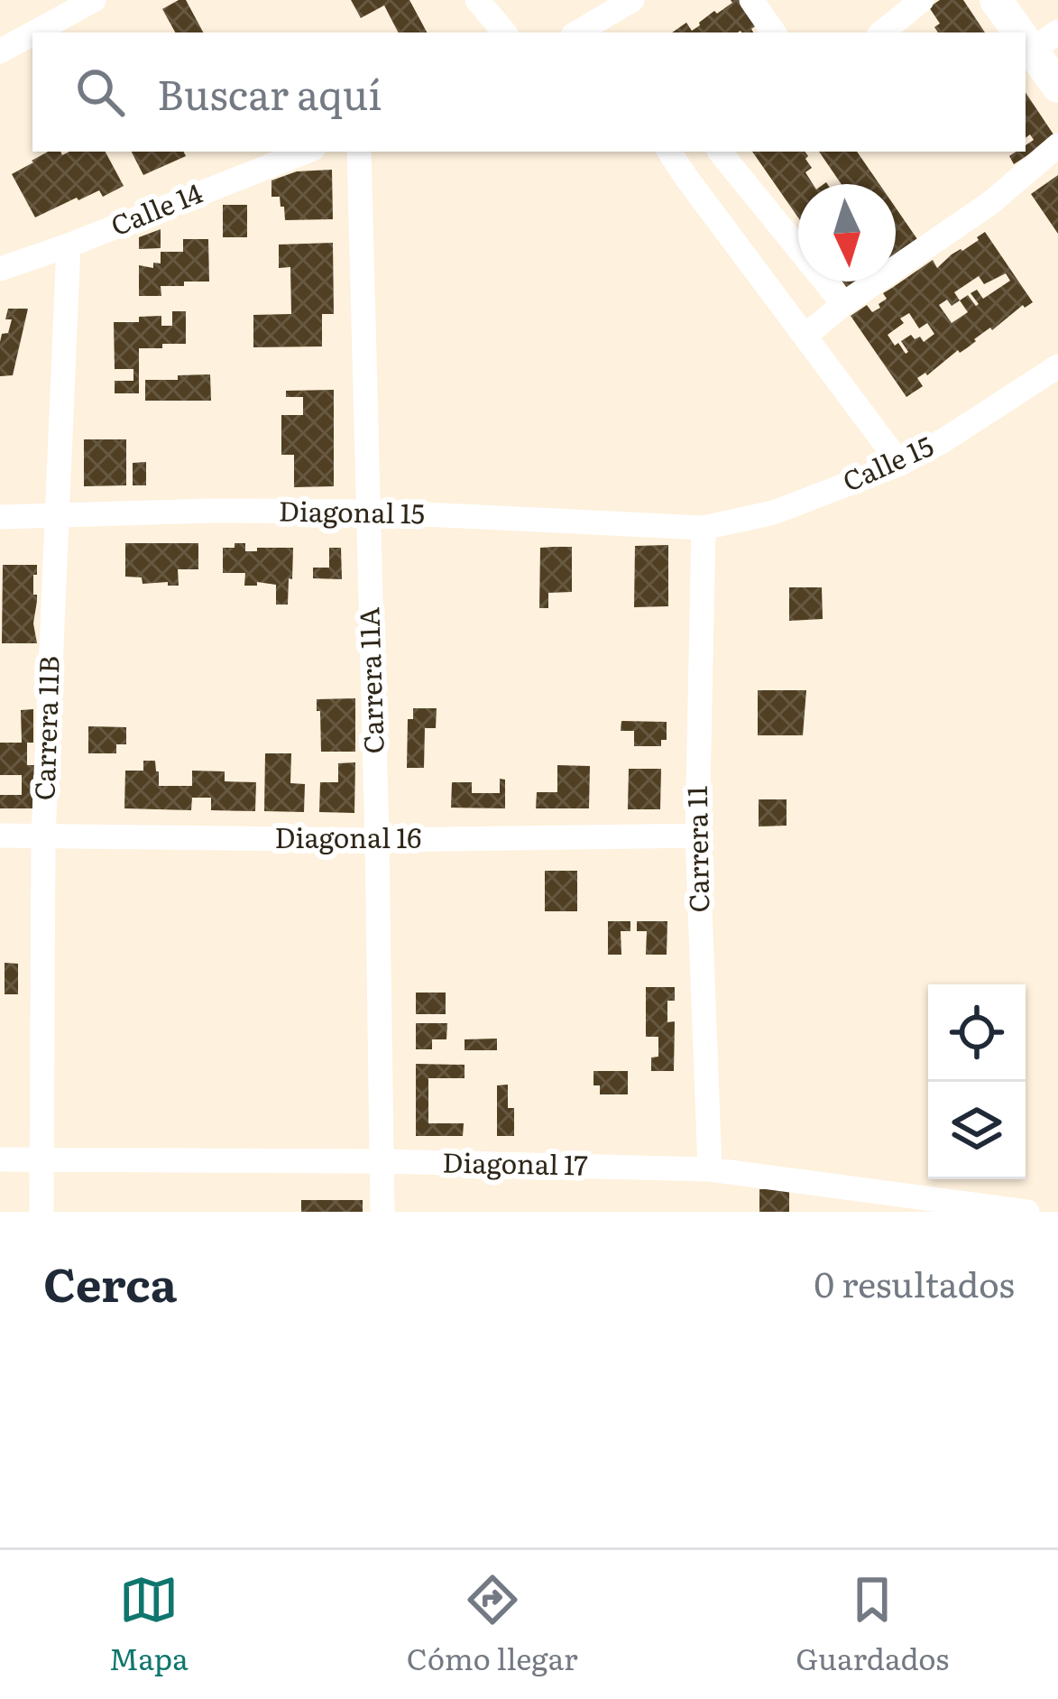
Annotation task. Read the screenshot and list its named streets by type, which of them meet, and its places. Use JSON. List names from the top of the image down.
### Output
{
  "streets": {
    "street": [
      "Calle 14",
      "Calle 15",
      "Diagonal 15",
      "Carrera 11A",
      "Carrera 11B",
      "Diagonal 16",
      "Carrera 11",
      "Diagonal 17"
    ]
  },
  "crossings": [
    ["Calle 14", "Carrera 11B"],
    ["Calle 15", "Diagonal 15"],
    ["Calle 15", "Carrera 11"],
    ["Diagonal 15", "Carrera 11A"],
    ["Diagonal 15", "Carrera 11B"],
    ["Diagonal 15", "Carrera 11"],
    ["Carrera 11A", "Diagonal 16"],
    ["Carrera 11A", "Diagonal 17"],
    ["Carrera 11B", "Diagonal 16"],
    ["Carrera 11B", "Diagonal 17"],
    ["Diagonal 16", "Carrera 11"],
    ["Carrera 11", "Diagonal 17"]
  ],
  "north": "bottom",
  "page": {
    "search": "Buscar aquí",
    "heading": ["Cerca", "0 resultados"],
    "nav": ["Mapa", "Cómo llegar", "Guardados"]
  }
}
